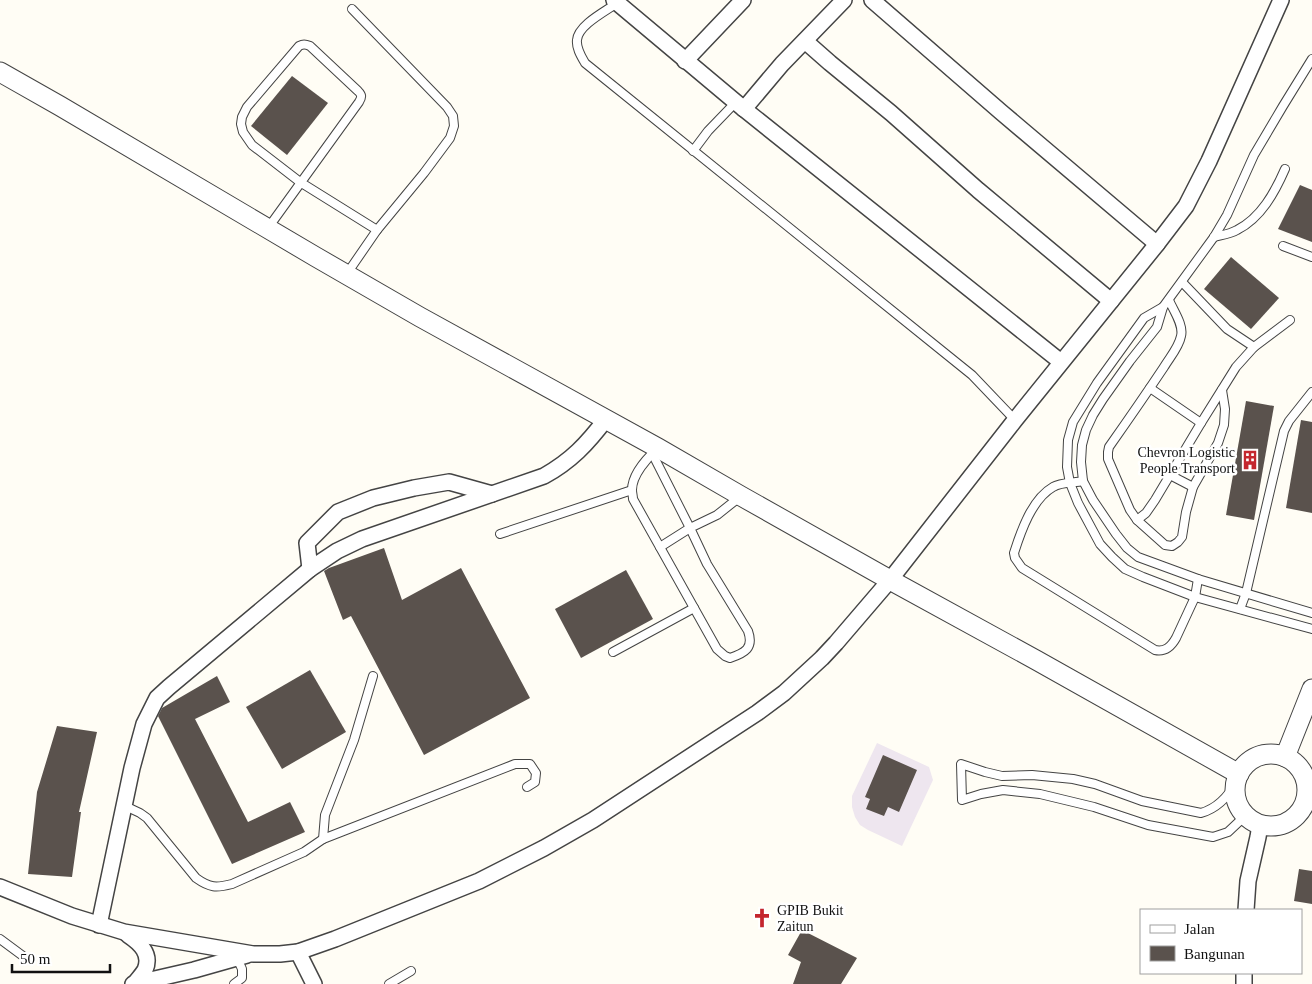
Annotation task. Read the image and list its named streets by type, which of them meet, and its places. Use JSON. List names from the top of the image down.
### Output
{
  "places": {
    "building": ["Chevron Logistic People Transport"],
    "church": ["GPIB Bukit Zaitun"]
  },
  "legend": ["Jalan", "Bangunan"],
  "scale_bar": "50 m"
}
